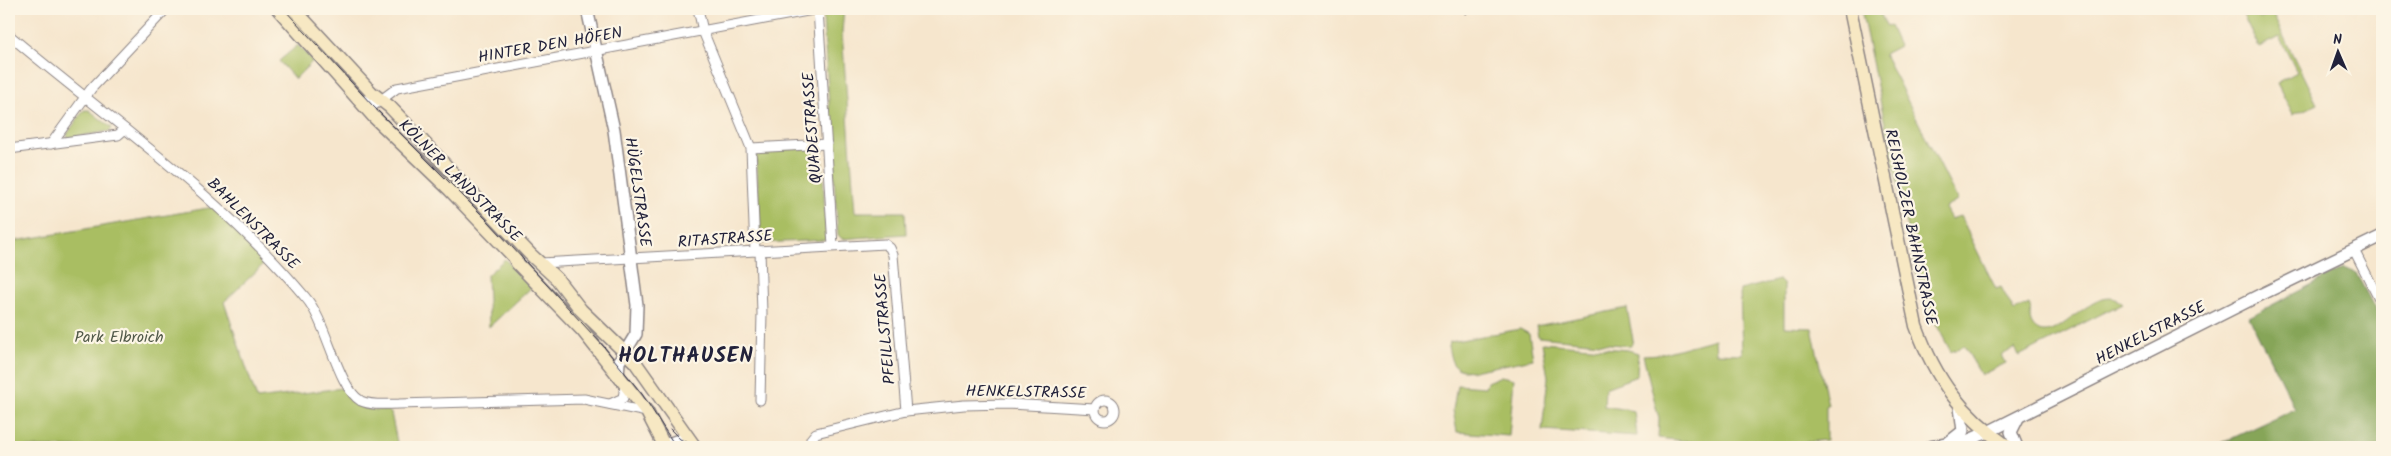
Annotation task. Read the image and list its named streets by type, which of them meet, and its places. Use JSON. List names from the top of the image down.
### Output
{
  "streets": {
    "main road": ["KÖLNER LANDSTRASSE", "REISHOLZER BAHNSTRASSE"],
    "street": [
      "HINTER DEN HÖFEN",
      "QUADESTRASSE",
      "HÜGELSTRASSE",
      "BAHLENSTRASSE",
      "RITASTRASSE",
      "PFEILLSTRASSE",
      "HENKELSTRASSE"
    ]
  },
  "crossings": [
    ["HINTER DEN HÖFEN", "QUADESTRASSE"],
    ["HINTER DEN HÖFEN", "KÖLNER LANDSTRASSE"],
    ["HINTER DEN HÖFEN", "HÜGELSTRASSE"],
    ["QUADESTRASSE", "RITASTRASSE"],
    ["KÖLNER LANDSTRASSE", "HÜGELSTRASSE"],
    ["KÖLNER LANDSTRASSE", "BAHLENSTRASSE"],
    ["KÖLNER LANDSTRASSE", "RITASTRASSE"],
    ["HÜGELSTRASSE", "RITASTRASSE"],
    ["REISHOLZER BAHNSTRASSE", "HENKELSTRASSE"],
    ["RITASTRASSE", "PFEILLSTRASSE"],
    ["PFEILLSTRASSE", "HENKELSTRASSE"]
  ],
  "districts": ["HOLTHAUSEN"],
  "parks": ["Park Elbroich"],
  "north": "top"
}
